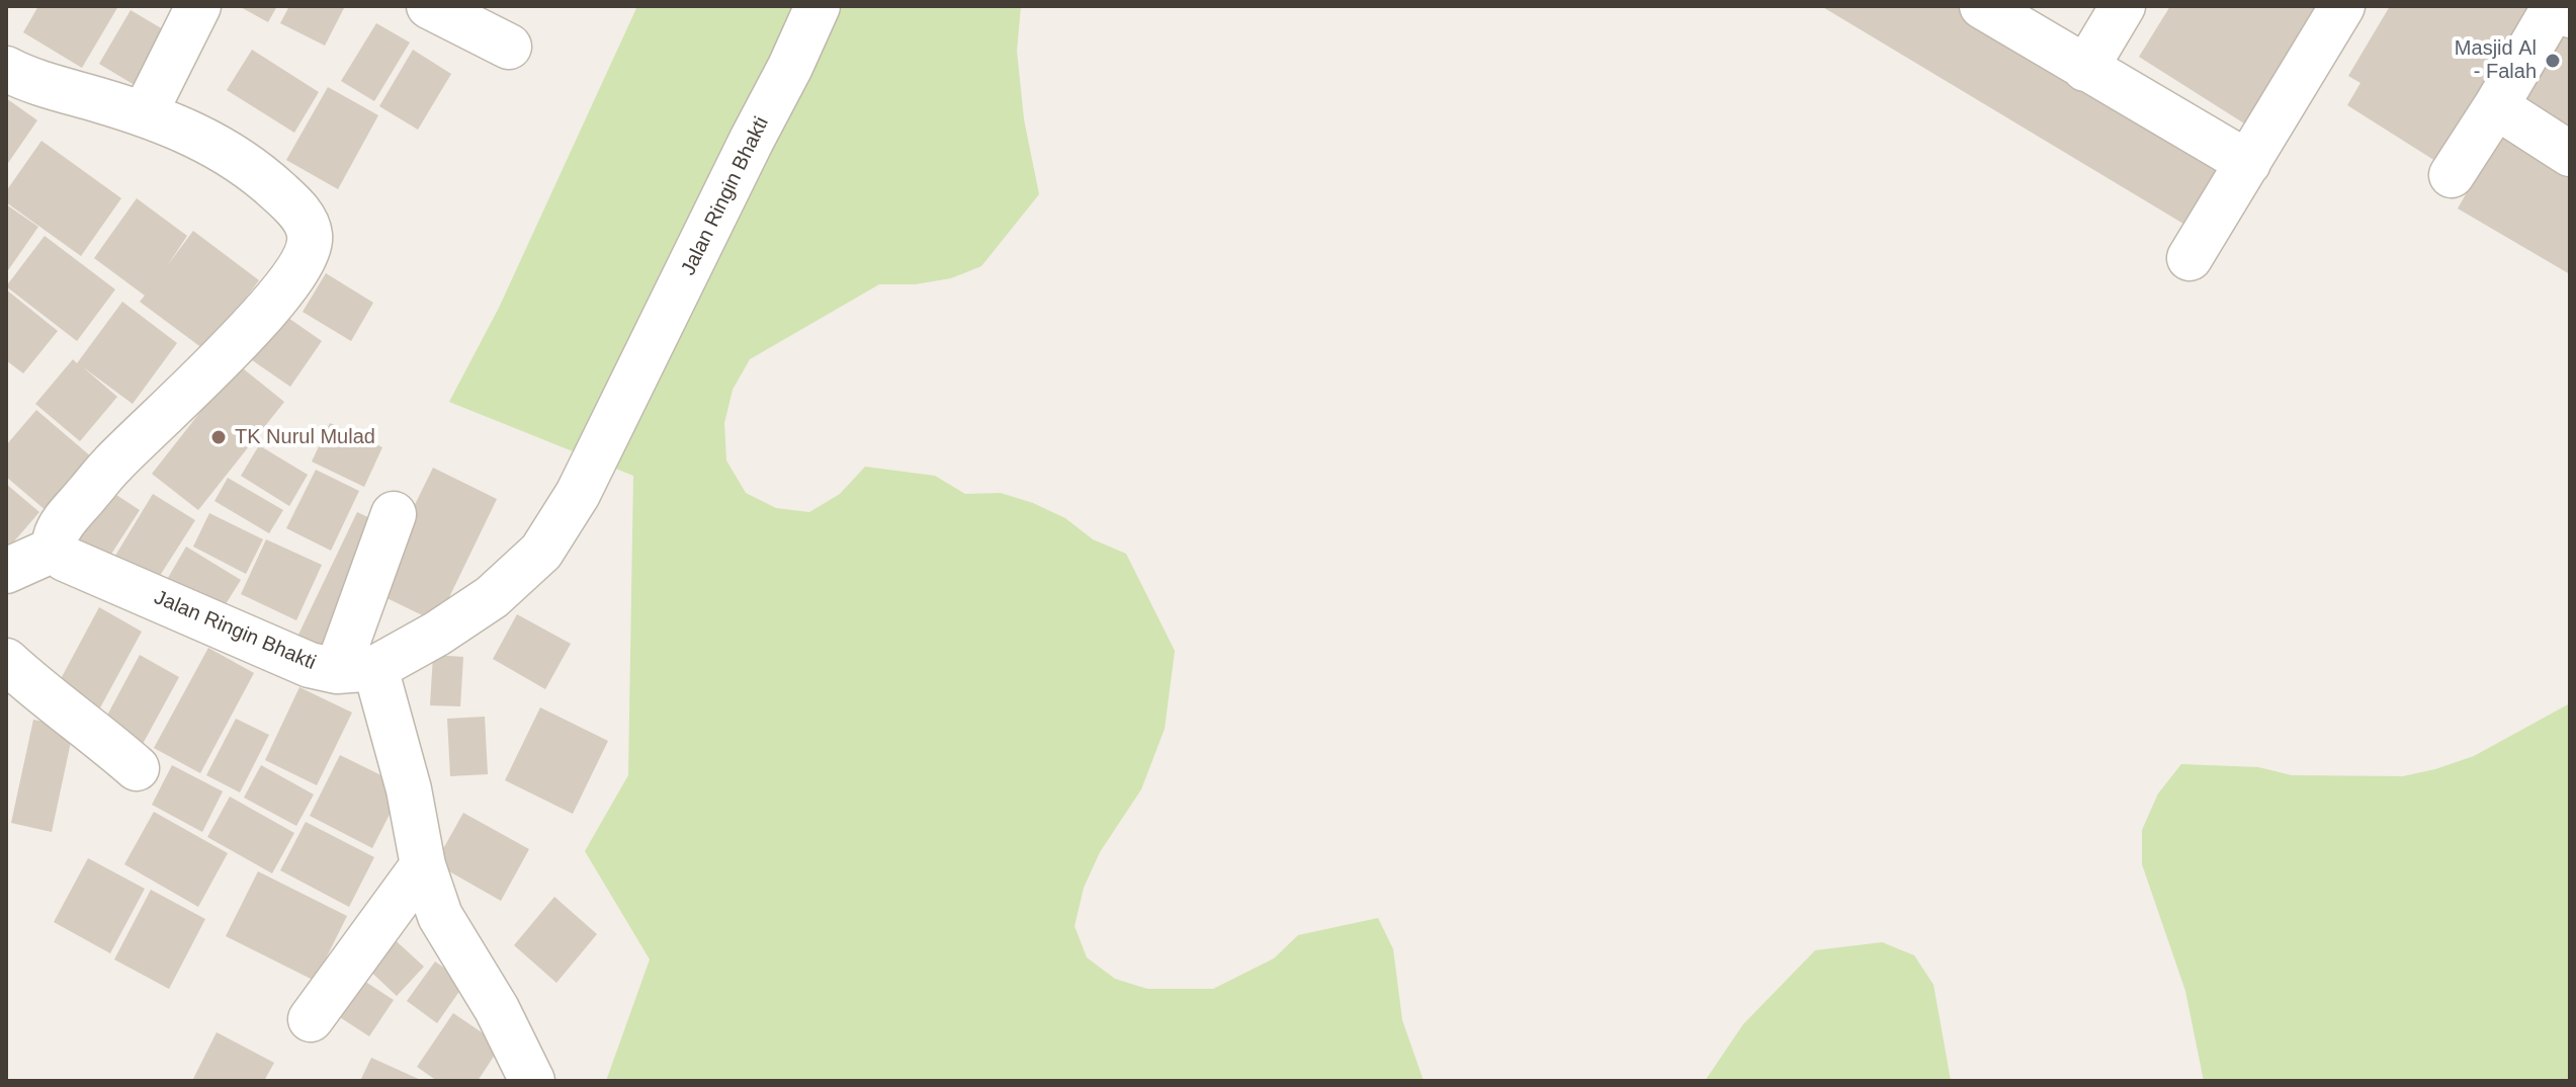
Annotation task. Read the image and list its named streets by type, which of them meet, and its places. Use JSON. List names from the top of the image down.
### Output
{
  "streets": {
    "street": ["Jalan Ringin Bhakti"]
  },
  "places": ["Masjid Al - Falah", "TK Nurul Mulad"]
}
